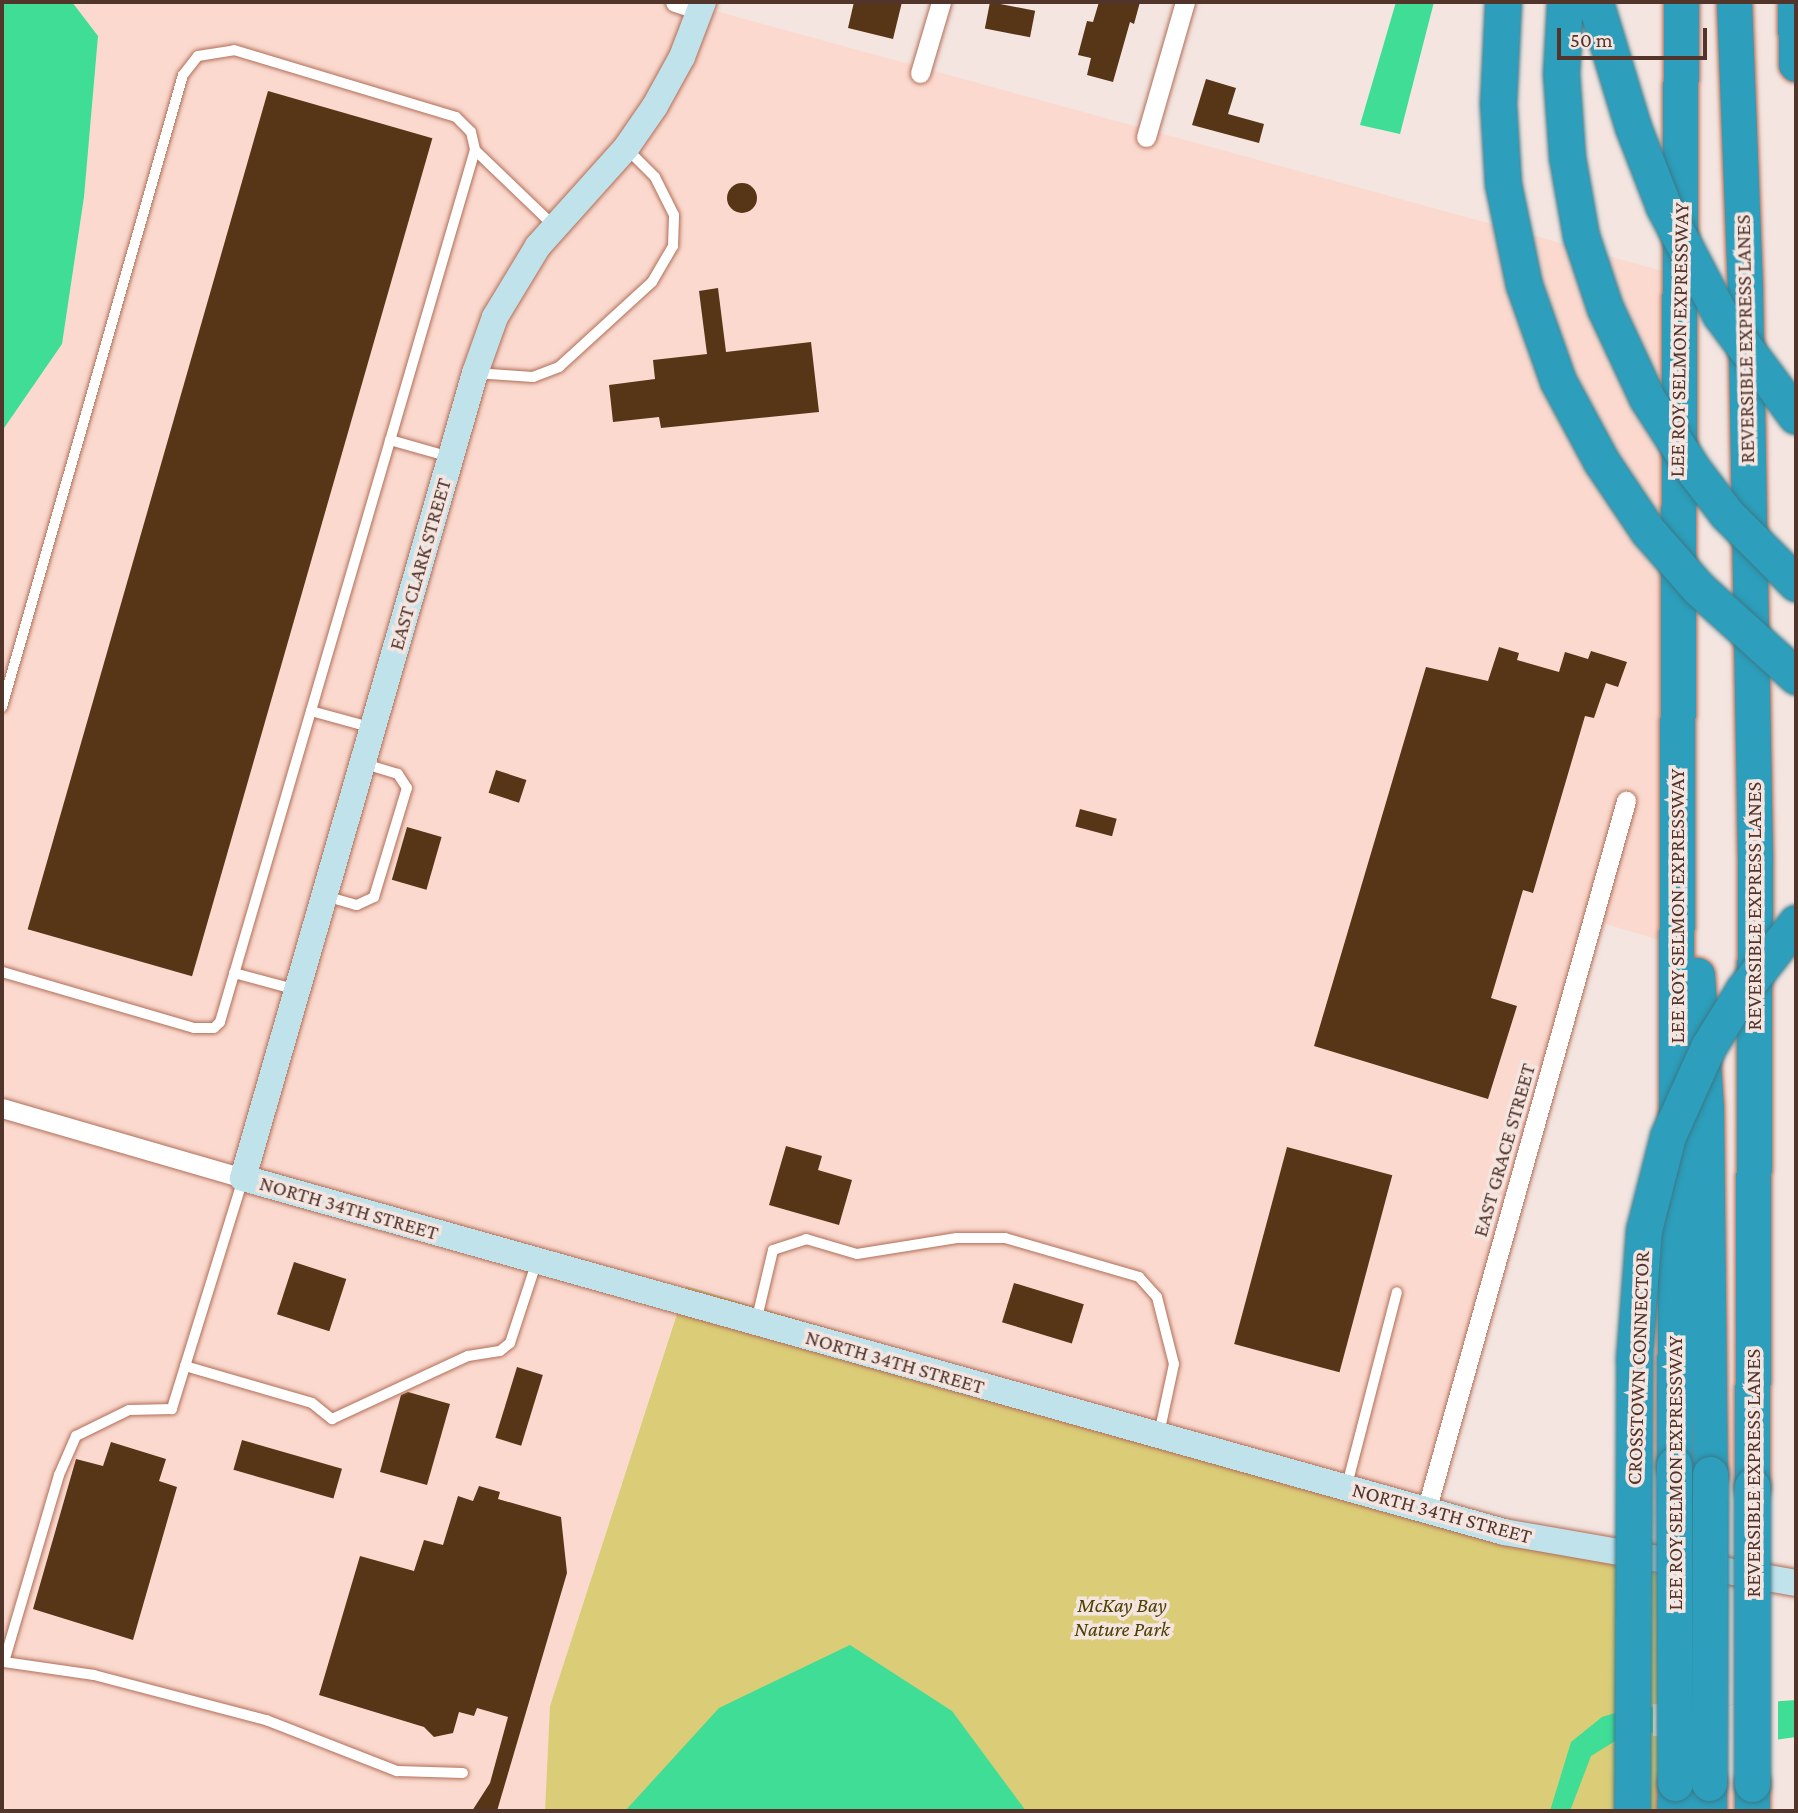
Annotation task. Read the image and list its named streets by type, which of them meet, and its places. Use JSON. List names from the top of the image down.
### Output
{
  "streets": {
    "highway": ["REVERSIBLE EXPRESS LANES", "LEE ROY SELMON EXPRESSWAY", "CROSSTOWN CONNECTOR"],
    "street": ["EAST CLARK STREET", "EAST GRACE STREET", "NORTH 34TH STREET"]
  },
  "crossings": [
    ["EAST CLARK STREET", "NORTH 34TH STREET"],
    ["EAST GRACE STREET", "NORTH 34TH STREET"]
  ],
  "parks": ["McKay Bay Nature Park"],
  "scale_bar": "50 m"
}
